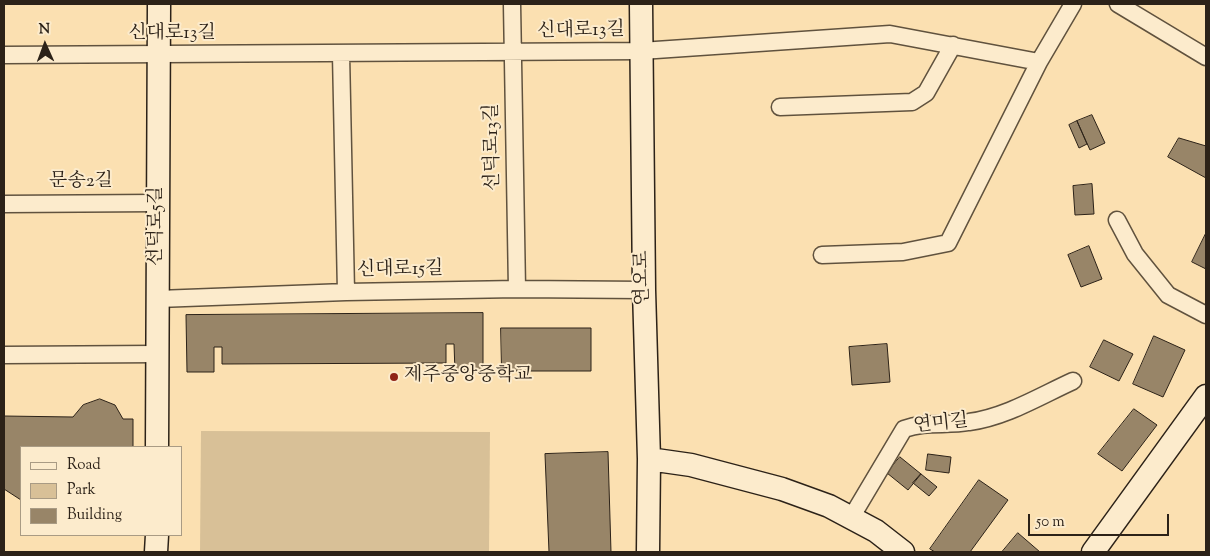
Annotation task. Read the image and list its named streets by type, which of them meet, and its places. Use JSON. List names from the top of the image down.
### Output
{
  "streets": {
    "street": [
      "신대로13길",
      "선덕로13길",
      "문송2길",
      "선덕로5길",
      "신대로15길",
      "연오로",
      "연미길"
    ]
  },
  "crossings": [
    ["신대로13길", "선덕로13길"],
    ["신대로13길", "선덕로5길"],
    ["신대로13길", "연오로"],
    ["선덕로13길", "신대로15길"],
    ["문송2길", "선덕로5길"],
    ["선덕로5길", "신대로15길"],
    ["신대로15길", "연오로"]
  ],
  "places": ["제주중앙중학교"],
  "legend": ["Road", "Park", "Building"],
  "scale_bar": "50 m",
  "north": "top"
}
